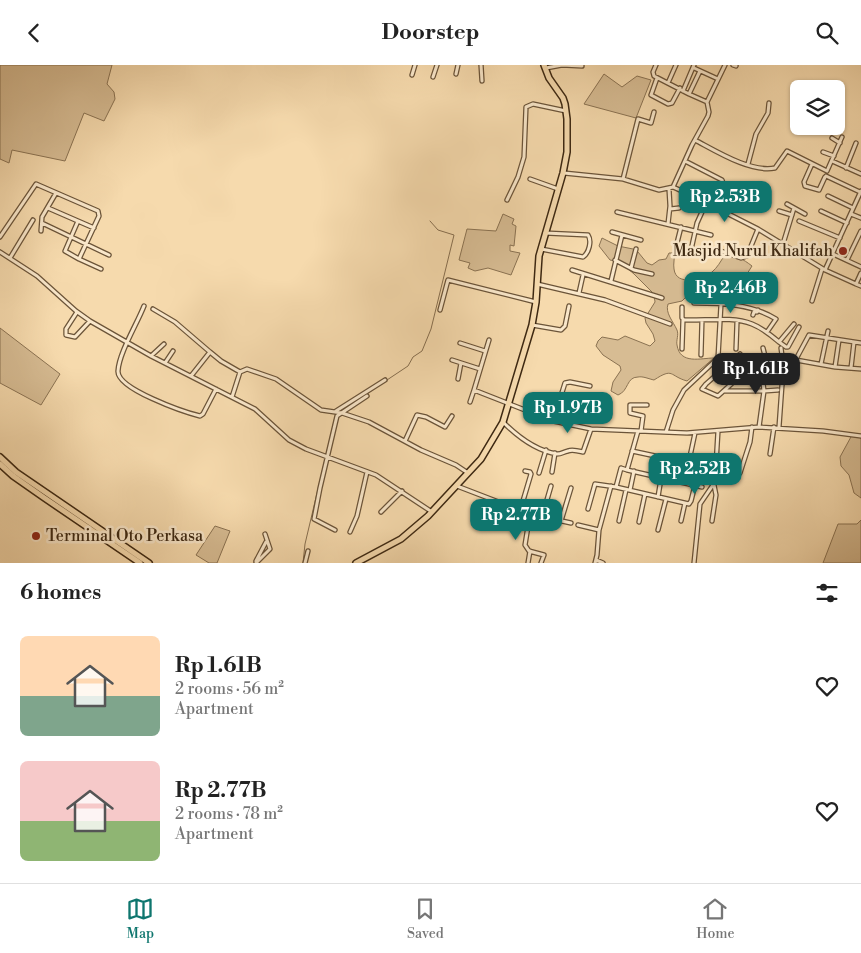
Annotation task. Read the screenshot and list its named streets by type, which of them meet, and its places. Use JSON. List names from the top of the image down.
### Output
{
  "places": ["Masjid Nurul Khalifah", "Terminal Oto Perkasa"],
  "page": {
    "header": "Doorstep",
    "price": [
      "Rp 2.53B",
      "Rp 2.46B",
      "Rp 1.61B",
      "Rp 1.97B",
      "Rp 2.52B",
      "Rp 2.77B"
    ],
    "heading": "6 homes",
    "list": [
      {
        "name": "Rp 1.61B",
        "note": "2 rooms · 56 m² · Apartment"
      },
      {
        "name": "Rp 2.77B",
        "note": "2 rooms · 78 m² · Apartment"
      }
    ],
    "tabs": ["Map", "Saved", "Home"]
  }
}
